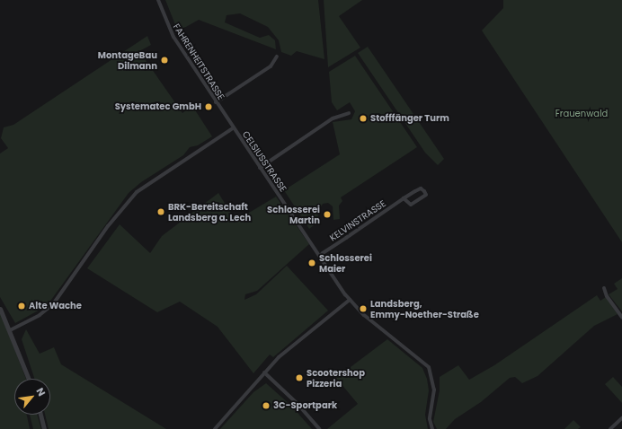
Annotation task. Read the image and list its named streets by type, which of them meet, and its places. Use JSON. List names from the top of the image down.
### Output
{
  "streets": {
    "street": ["FAHRENHEITSTRASSE", "CELSIUSSTRASSE", "KELVINSTRASSE"]
  },
  "crossings": [
    ["FAHRENHEITSTRASSE", "CELSIUSSTRASSE"],
    ["CELSIUSSTRASSE", "KELVINSTRASSE"]
  ],
  "parks": ["Frauenwald"],
  "places": [
    "MontageBau Dilmann",
    "Systematec GmbH",
    "Stofffänger Turm",
    "BRK-Bereitschaft Landsberg a. Lech",
    "Schlosserei Martin",
    "Schlosserei Maier",
    "Alte Wache",
    "Landsberg, Emmy-Noether-Straße",
    "Scootershop Pizzeria",
    "3C-Sportpark"
  ],
  "north": "top right"
}
